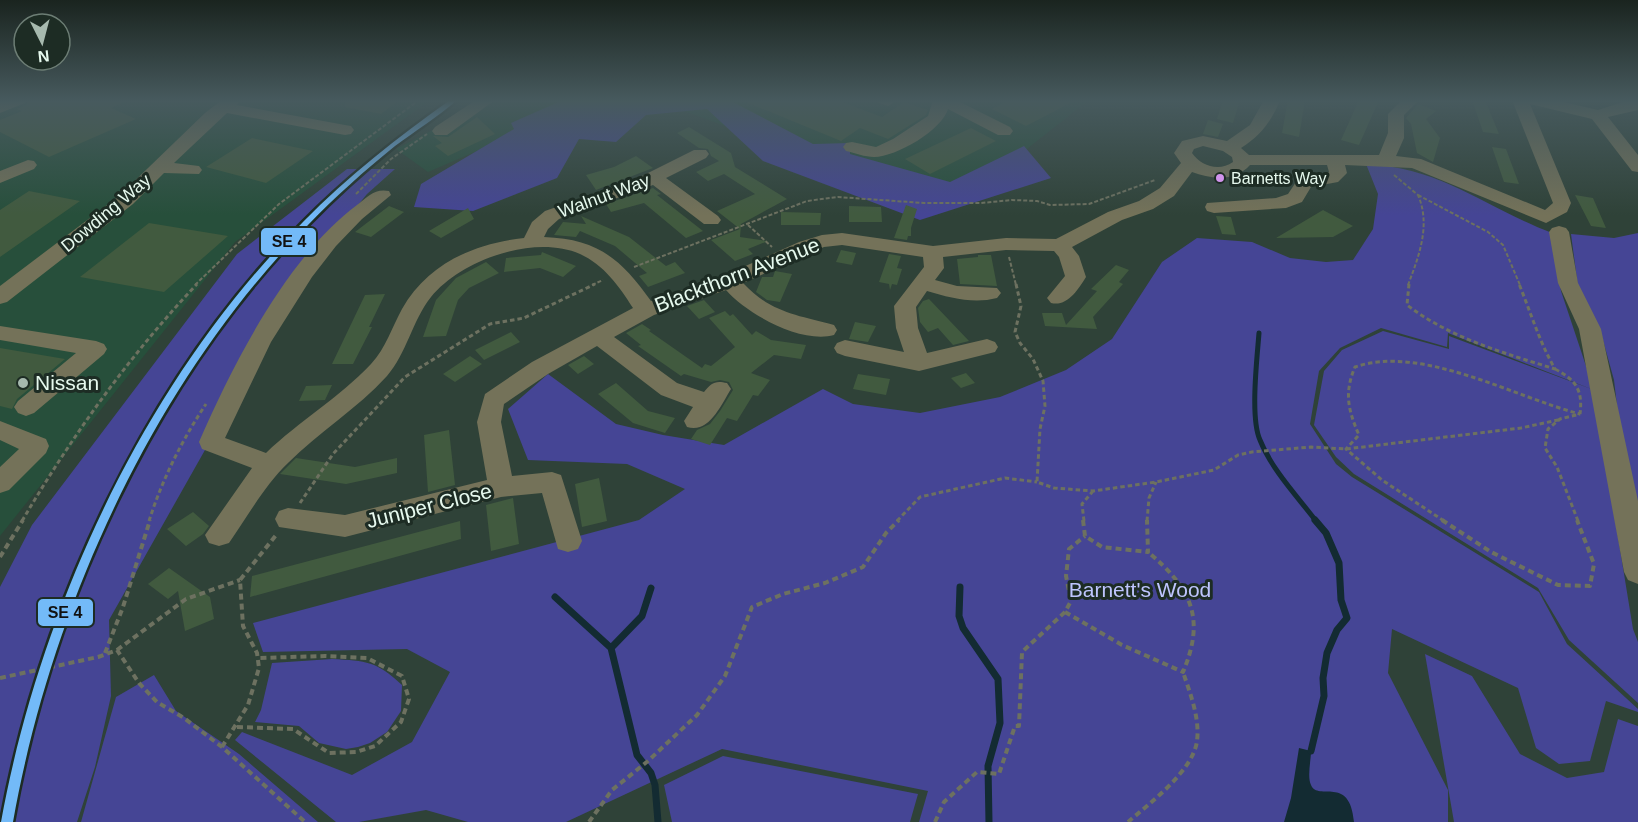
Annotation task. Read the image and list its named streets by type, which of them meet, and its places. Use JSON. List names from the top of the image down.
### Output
{
  "streets": {
    "street": [
      "Walnut Way",
      "Dowding Way",
      "Blackthorn Avenue",
      "Juniper Close"
    ]
  },
  "crossings": [
    ["Blackthorn Avenue", "Juniper Close"]
  ],
  "parks": ["Barnett's Wood"],
  "places": ["Barnetts Way", "Nissan"],
  "north": "bottom"
}
